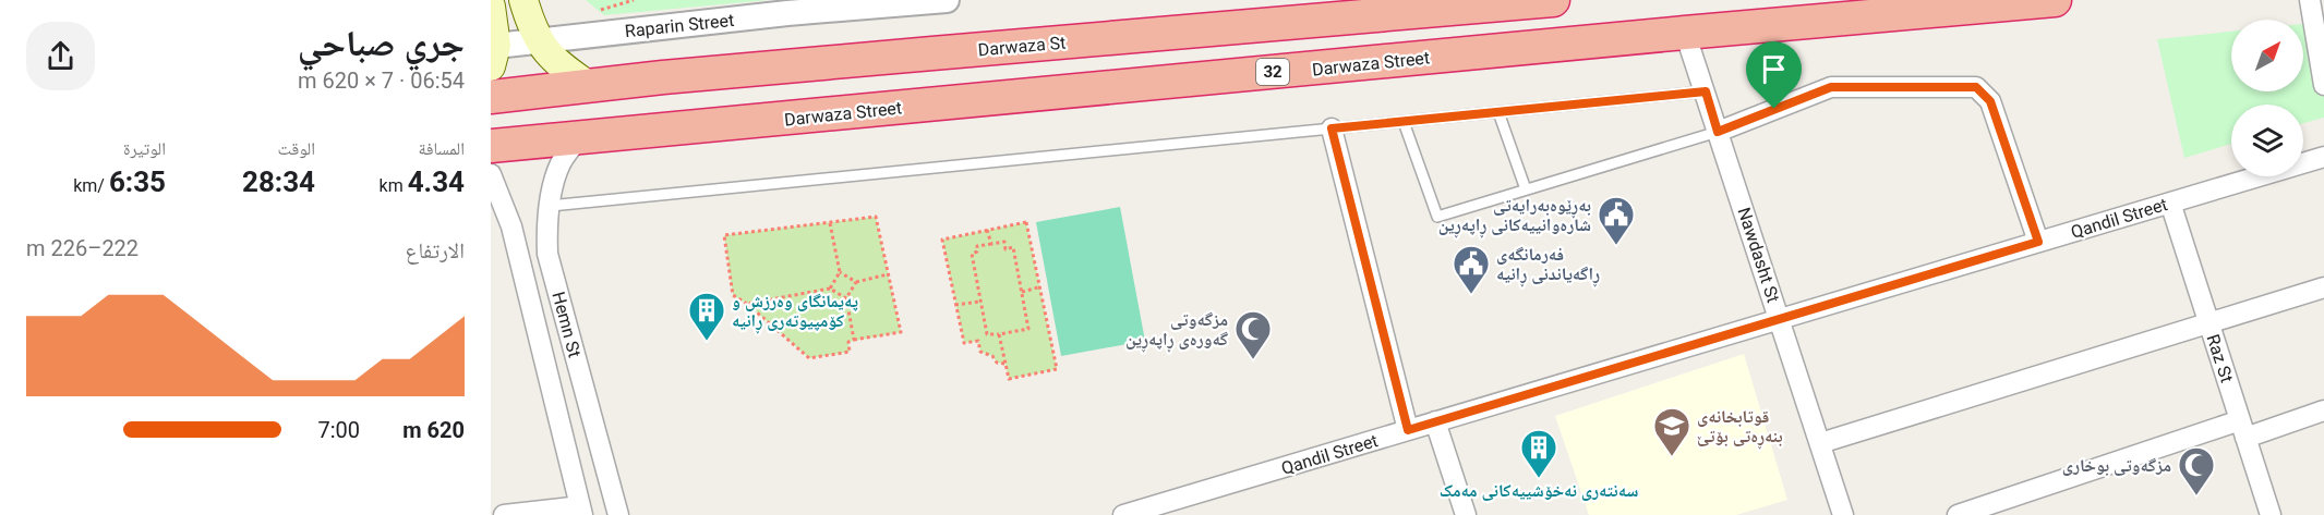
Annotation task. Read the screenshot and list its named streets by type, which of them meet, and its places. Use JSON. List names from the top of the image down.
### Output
{
  "streets": {
    "highway": ["Darwaza St", "Darwaza Street", "32"],
    "street": [
      "Raparin Street",
      "Qandil Street",
      "Nawdasht St",
      "Hemn St",
      "Raz St"
    ]
  },
  "crossings": [
    ["Darwaza Street", "Nawdasht St"],
    ["Darwaza Street", "Hemn St"],
    ["Qandil Street", "Nawdasht St"],
    ["Qandil Street", "Raz St"]
  ],
  "places": {
    "public building": ["بەڕێوەبەرایەتی شارەوانییەکانی ڕاپەڕین", "فەرمانگەی ڕاگەیاندنی ڕانیە"],
    "building": ["پەیمانگای وەرزش و کۆمپیوتەری ڕانیە", "سەنتەری نەخۆشییەکانی مەمک"],
    "mosque": ["مزگەوتی گەورەی ڕاپەڕین", "مزگەوتی بوخاری"],
    "school or university": ["قوتابخانەی بنەڕەتی بۆتێ"]
  },
  "north": "top right",
  "page": {
    "heading": ["جري صباحي", "06:54 · 7 × 620 m"],
    "stats": [
      ["المسافة", "4.34 km"],
      ["الوقت", "28:34"],
      ["الوتيرة", "6:35 /km"]
    ],
    "chart": ["الارتفاع", "222–226 m"],
    "list": [
      {
        "name": "620 m",
        "note": "7:00"
      }
    ]
  }
}
